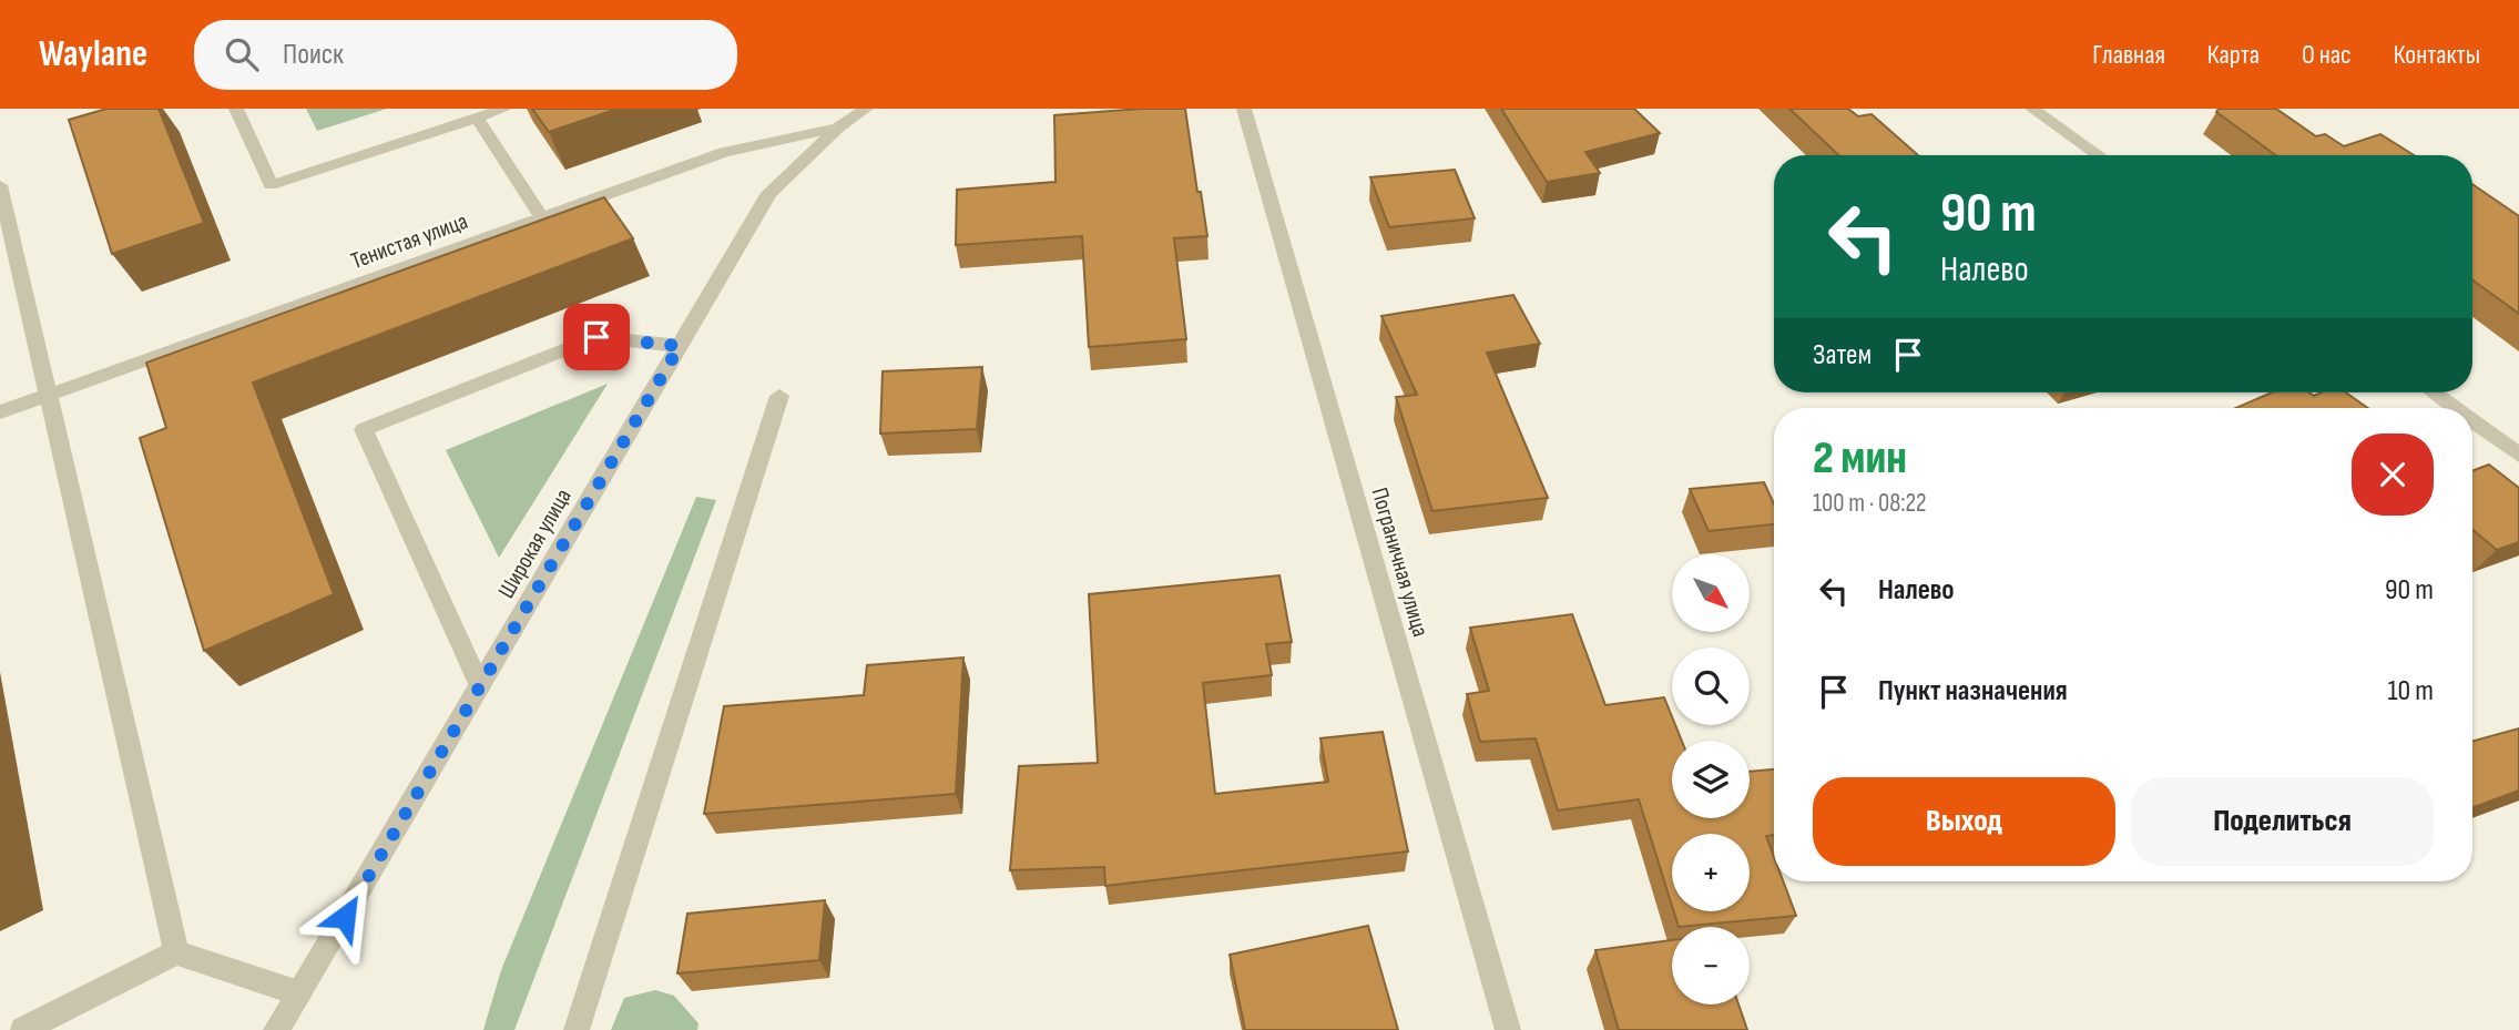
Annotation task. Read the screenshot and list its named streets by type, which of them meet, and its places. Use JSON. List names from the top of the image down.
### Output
{
  "streets": {
    "street": ["Тенистая улица", "Широкая улица", "Пограничная улица"]
  },
  "crossings": [
    ["Тенистая улица", "Широкая улица"]
  ],
  "north": "bottom right",
  "page": {
    "header": "Waylane",
    "search": "Поиск",
    "nav": [
      "Главная",
      "Карта",
      "О нас",
      "Контакты"
    ],
    "turn": ["90 m", "Налево"],
    "then": "Затем",
    "heading": ["2 мин", "100 m · 08:22"],
    "list": [
      {
        "name": "Налево",
        "value": "90 m"
      },
      {
        "name": "Пункт назначения",
        "value": "10 m"
      }
    ],
    "map_buttons": ["+", "−"],
    "buttons": ["Выход", "Поделиться"]
  }
}
